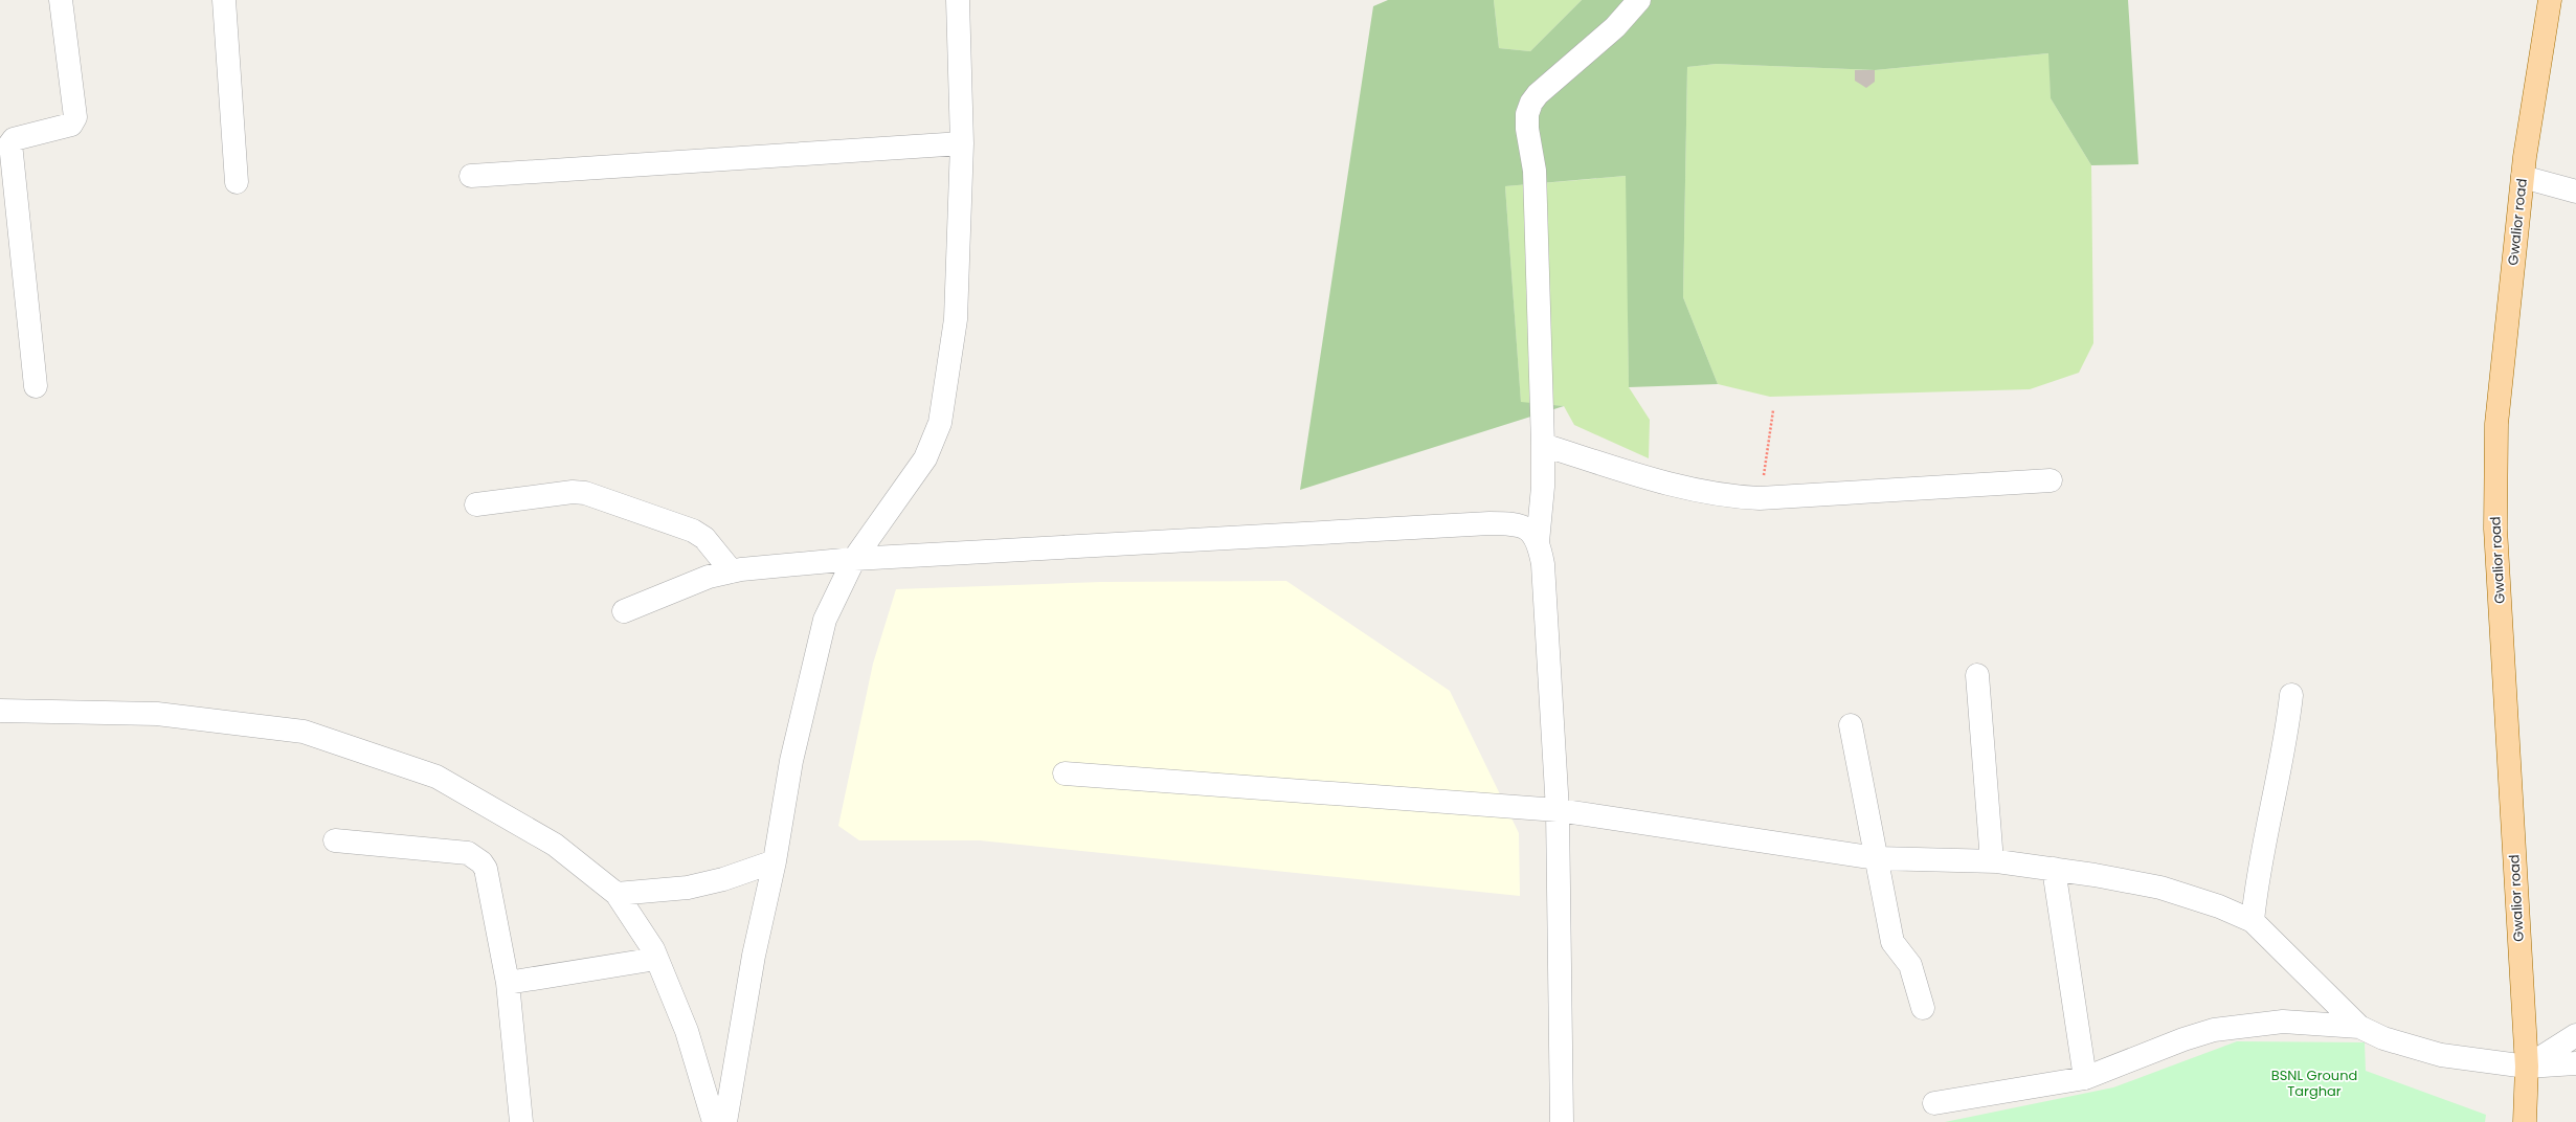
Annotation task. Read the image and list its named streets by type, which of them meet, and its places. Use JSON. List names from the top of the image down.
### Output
{
  "streets": {
    "main road": ["Gwalior road"]
  },
  "parks": ["BSNL Ground Targhar"]
}
